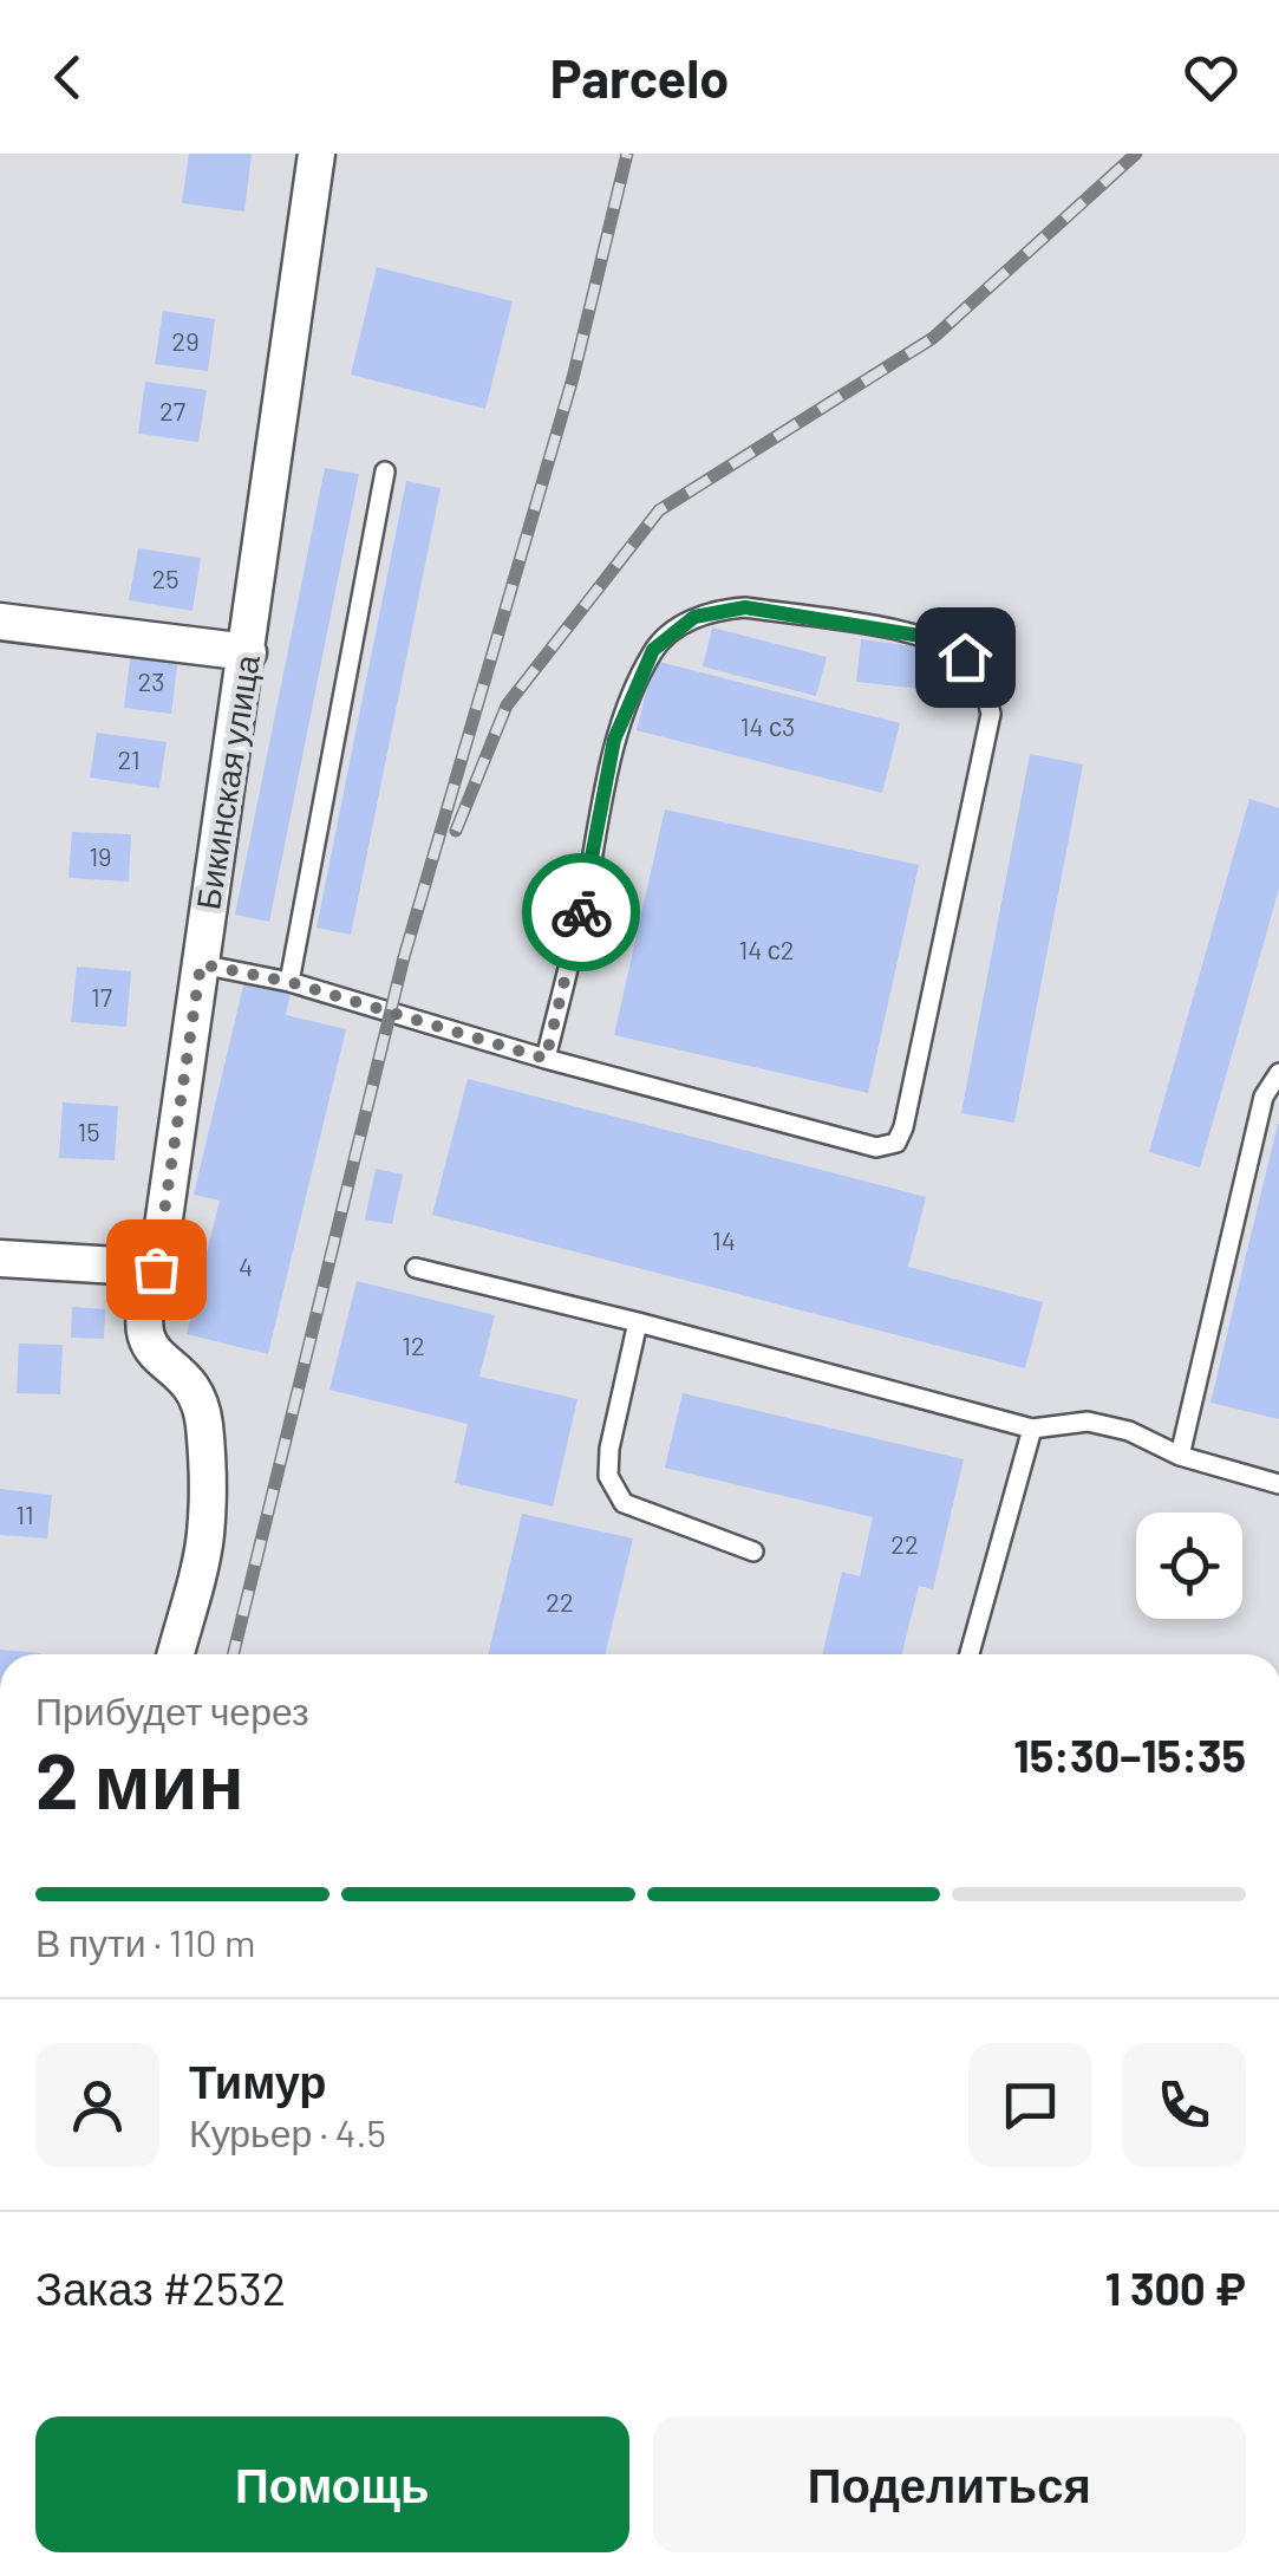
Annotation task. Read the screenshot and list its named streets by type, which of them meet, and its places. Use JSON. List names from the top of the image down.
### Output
{
  "streets": {
    "street": ["Бикинская улица"]
  },
  "house_numbers": [
    "29",
    "27",
    "25",
    "23",
    "14 с3",
    "21",
    "19",
    "14 с2",
    "17",
    "15",
    "14",
    "4",
    "12",
    "11",
    "22",
    "22"
  ],
  "page": {
    "header": "Parcelo",
    "heading": ["2 мин", "Прибудет через", "15:30–15:35"],
    "panel": [
      "Тимур",
      "Курьер · 4.5",
      "Заказ #2532",
      "1 300 ₽"
    ],
    "bar": "В пути · 110 m",
    "buttons": ["Помощь", "Поделиться"]
  }
}
